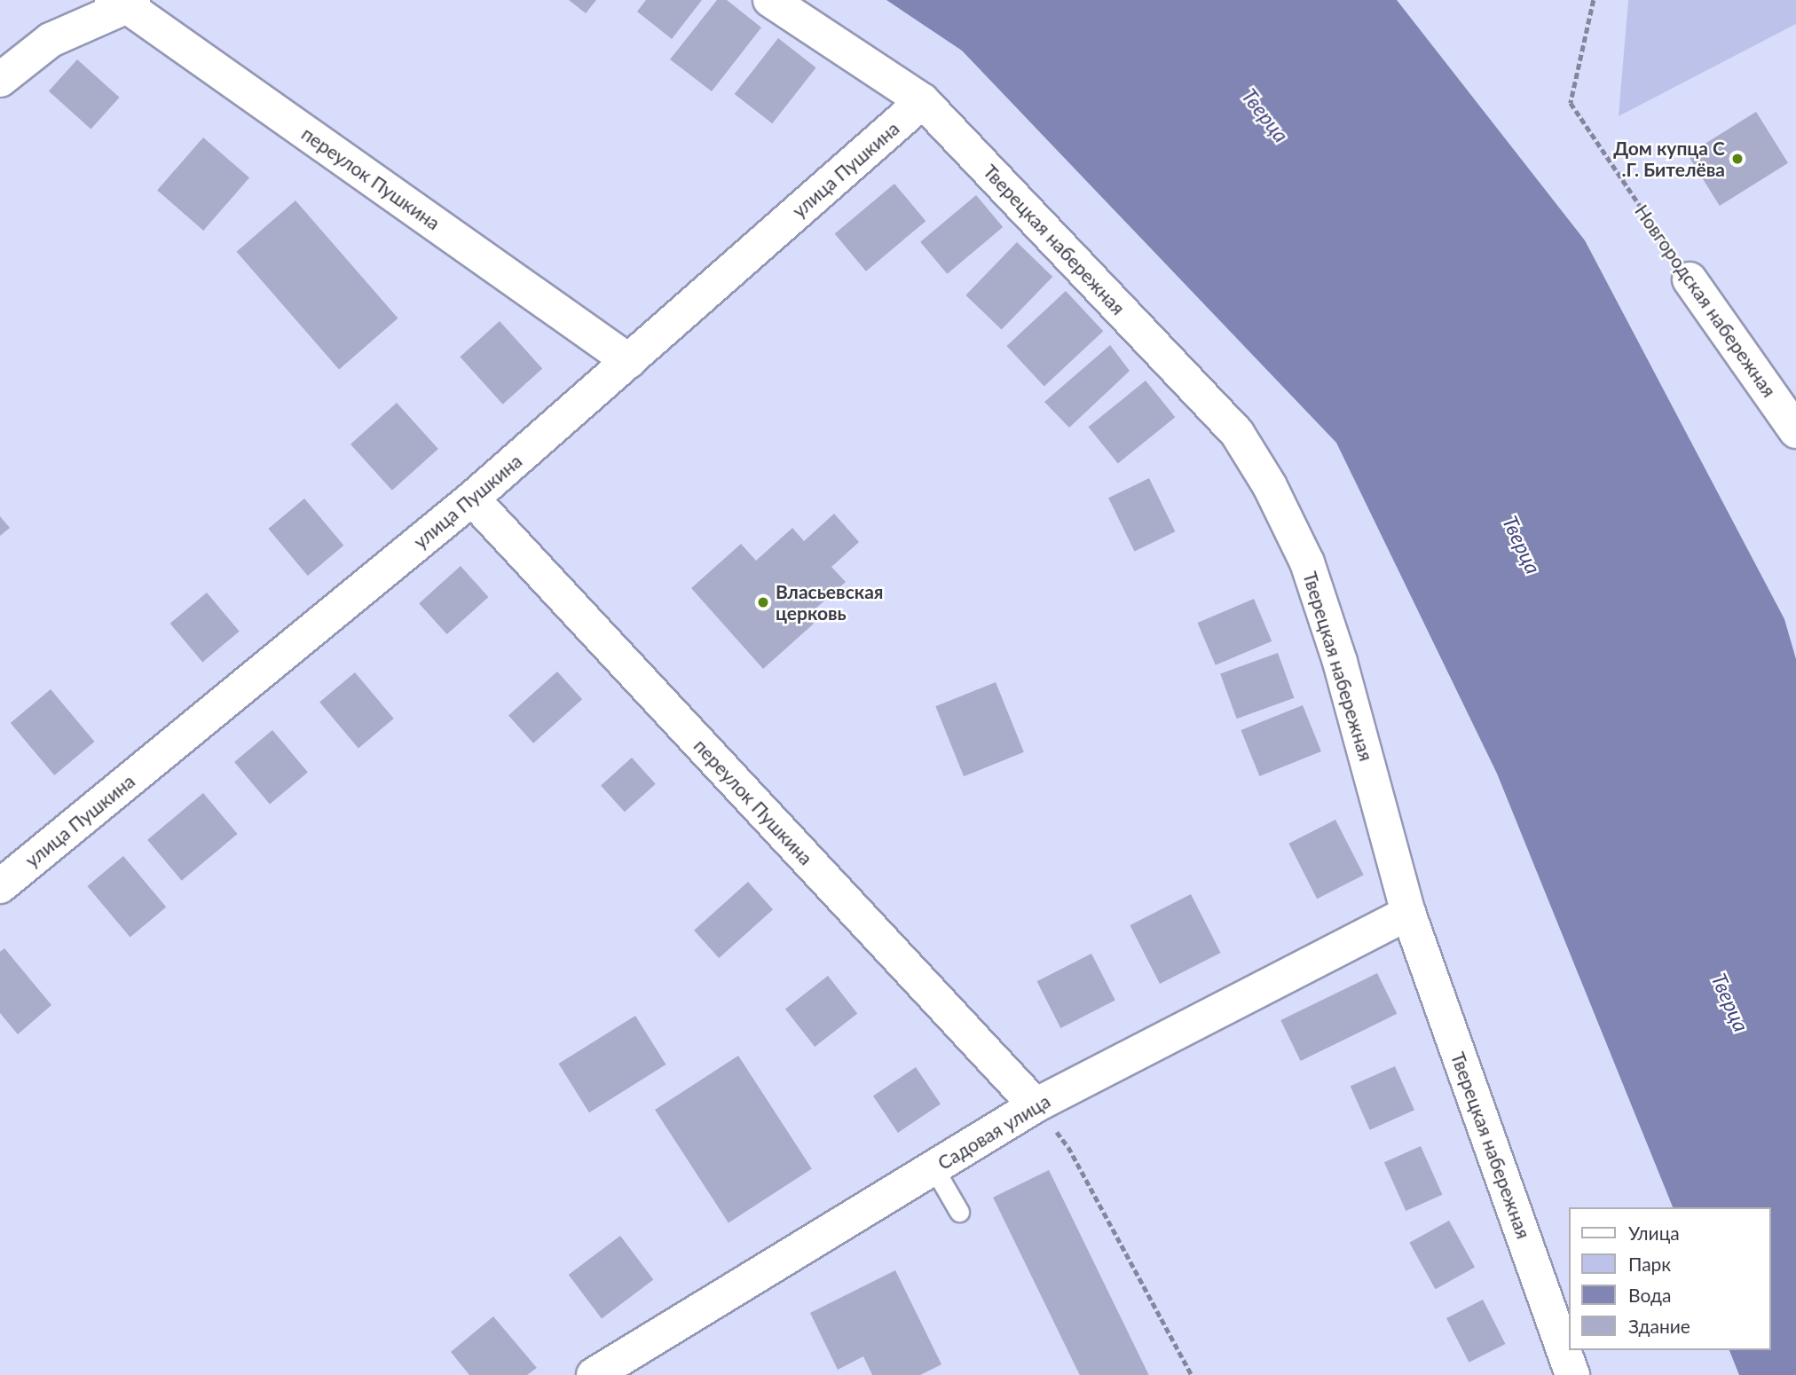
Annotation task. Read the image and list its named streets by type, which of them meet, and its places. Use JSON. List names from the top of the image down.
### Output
{
  "streets": {
    "street": [
      "улица Пушкина",
      "переулок Пушкина",
      "Тверецкая набережная",
      "Новгородская набережная",
      "Садовая улица"
    ]
  },
  "crossings": [
    ["улица Пушкина", "переулок Пушкина"],
    ["улица Пушкина", "Тверецкая набережная"],
    ["переулок Пушкина", "Садовая улица"],
    ["Тверецкая набережная", "Садовая улица"]
  ],
  "water": ["Тверца"],
  "places": ["Дом купца С .Г. Бителёва", "Власьевская церковь"],
  "legend": [
    "Улица",
    "Парк",
    "Вода",
    "Здание"
  ]
}
